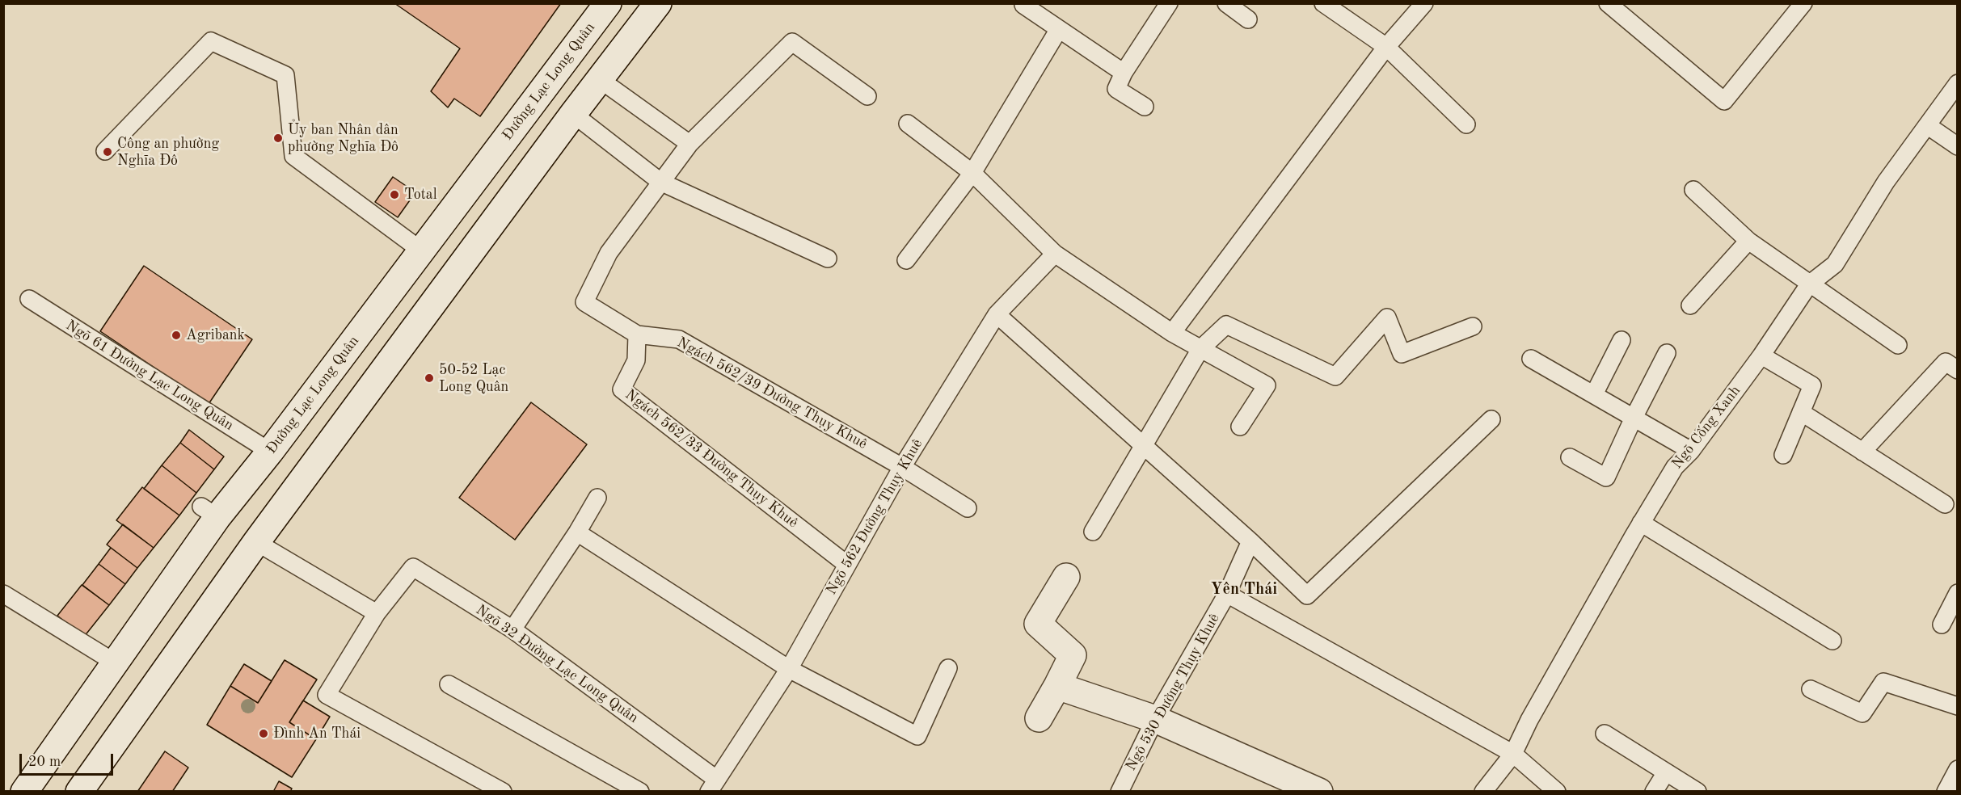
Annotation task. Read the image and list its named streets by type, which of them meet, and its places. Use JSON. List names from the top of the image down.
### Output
{
  "streets": {
    "main road": ["Đường Lạc Long Quân"],
    "lane": [
      "Ngõ 61 Đường Lạc Long Quân",
      "Ngách 562/39 Đường Thụy Khuê",
      "Ngõ Cống Xanh",
      "Ngách 562/33 Đường Thụy Khuê",
      "Ngõ 562 Đường Thụy Khuê",
      "Ngõ 32 Đường Lạc Long Quân",
      "Ngõ 530 Đường Thụy Khuê"
    ]
  },
  "crossings": [
    ["Đường Lạc Long Quân", "Ngõ 61 Đường Lạc Long Quân"],
    ["Ngách 562/39 Đường Thụy Khuê", "Ngách 562/33 Đường Thụy Khuê"],
    ["Ngách 562/39 Đường Thụy Khuê", "Ngõ 562 Đường Thụy Khuê"],
    ["Ngách 562/33 Đường Thụy Khuê", "Ngõ 562 Đường Thụy Khuê"],
    ["Ngõ 562 Đường Thụy Khuê", "Ngõ 32 Đường Lạc Long Quân"]
  ],
  "districts": ["Yên Thái"],
  "places": [
    "Ủy ban Nhân dân phường Nghĩa Đô",
    "Công an phường Nghĩa Đô",
    "Total",
    "Agribank",
    "50-52 Lạc Long Quân",
    "Đình An Thái"
  ],
  "scale_bar": "20 m"
}
